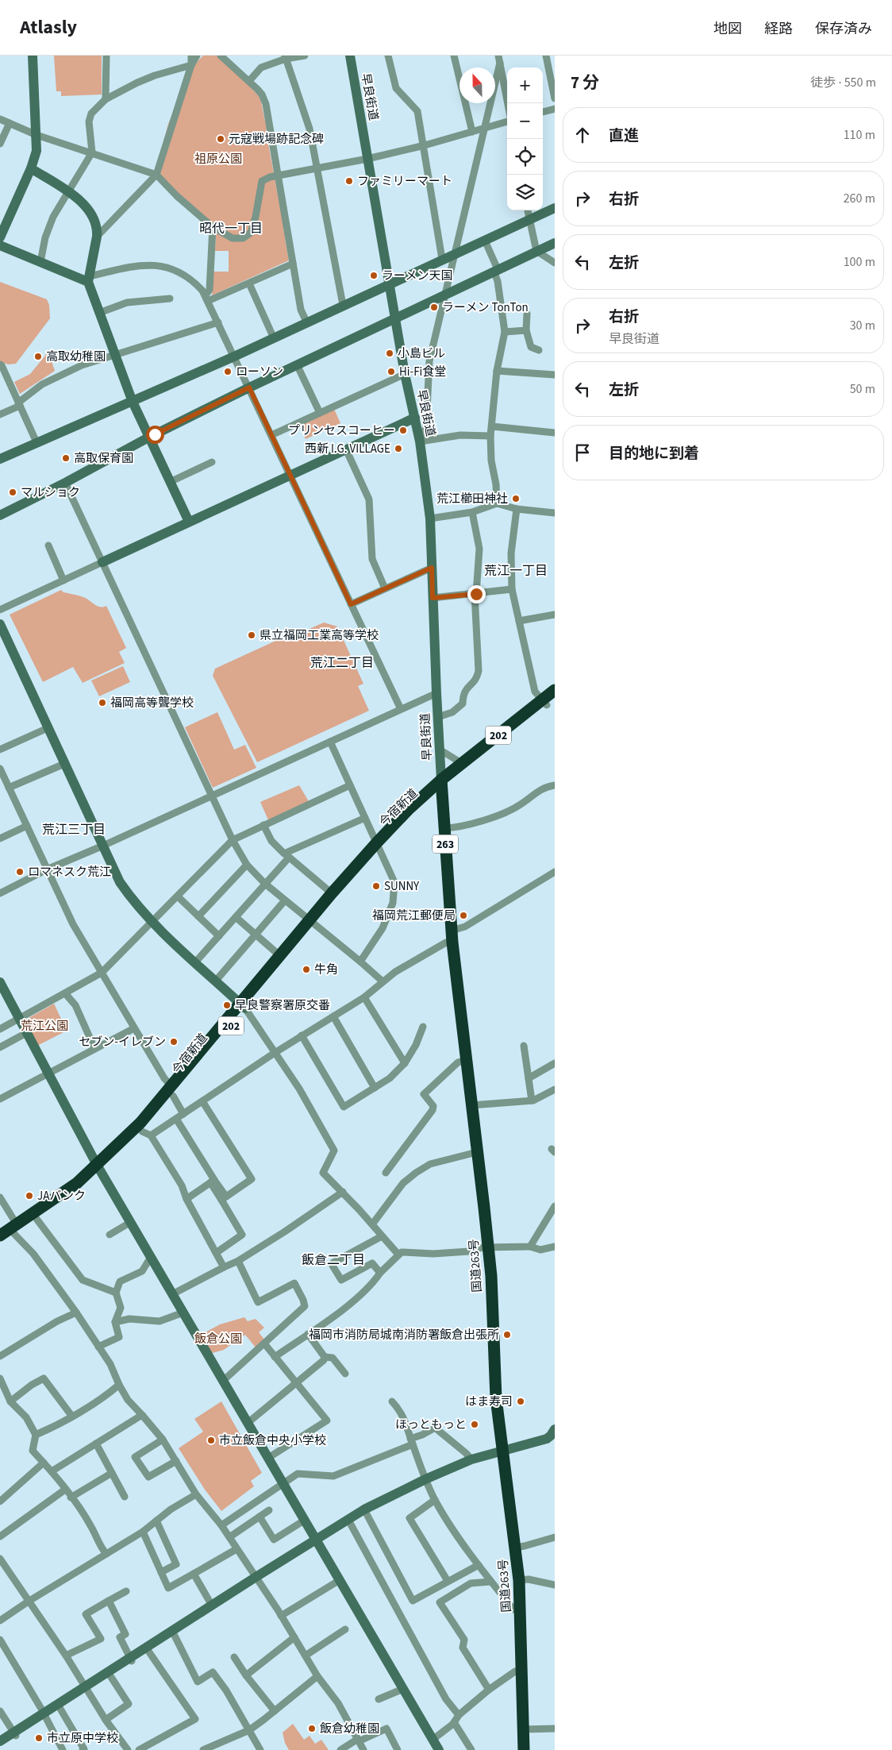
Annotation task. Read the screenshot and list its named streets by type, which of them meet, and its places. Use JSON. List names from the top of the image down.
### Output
{
  "streets": {
    "highway": [
      "202",
      "今宿新道",
      "263",
      "国道263号"
    ],
    "street": ["早良街道"]
  },
  "crossings": [
    ["早良街道", "202"],
    ["早良街道", "今宿新道"],
    ["早良街道", "国道263号"],
    ["202", "今宿新道"],
    ["202", "国道263号"],
    ["今宿新道", "国道263号"]
  ],
  "districts": [
    "昭代一丁目",
    "荒江一丁目",
    "荒江二丁目",
    "荒江三丁目",
    "飯倉二丁目"
  ],
  "parks": ["祖原公園", "荒江公園", "飯倉公園"],
  "places": [
    "元寇戦場跡記念碑",
    "ファミリーマート",
    "ラーメン天国",
    "ラーメン TonTon",
    "小島ビル",
    "高取幼稚園",
    "ローソン",
    "Hi-Fi食堂",
    "プリンセスコーヒー",
    "西新 I.G. VILLAGE",
    "高取保育園",
    "マルショク",
    "荒江櫛田神社",
    "県立福岡工業高等学校",
    "福岡高等聾学校",
    "ロマネスク荒江",
    "SUNNY",
    "福岡荒江郵便局",
    "牛角",
    "早良警察署原交番",
    "セブン-イレブン",
    "JAバンク",
    "福岡市消防局城南消防署飯倉出張所",
    "はま寿司",
    "ほっともっと",
    "市立飯倉中央小学校",
    "飯倉幼稚園",
    "市立原中学校"
  ],
  "north": "top",
  "page": {
    "header": "Atlasly",
    "nav": ["地図", "経路", "保存済み"],
    "heading": ["7 分", "徒歩 · 550 m"],
    "map_buttons": ["+", "−"],
    "list": [
      ["直進", "110 m"],
      ["右折", "260 m"],
      ["左折", "100 m"],
      ["右折", "早良街道", "30 m"],
      ["左折", "50 m"],
      "目的地に到着"
    ]
  }
}
